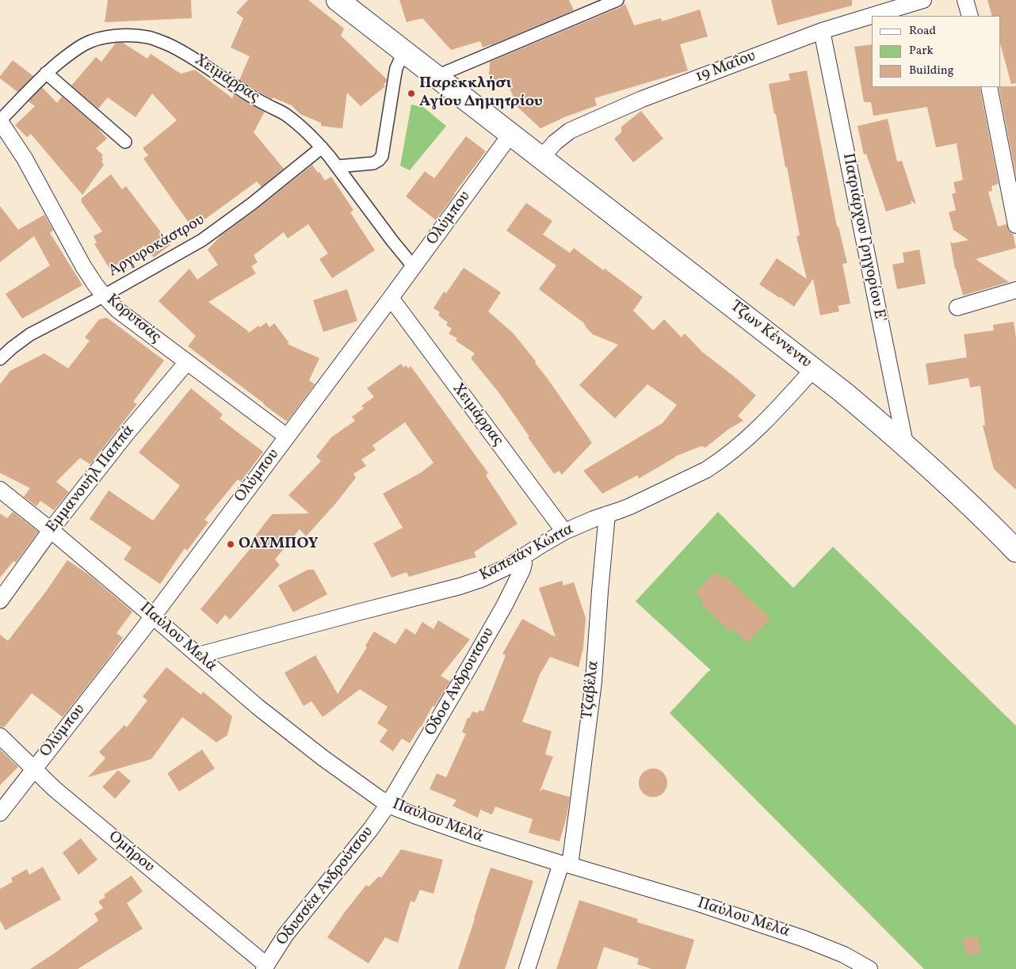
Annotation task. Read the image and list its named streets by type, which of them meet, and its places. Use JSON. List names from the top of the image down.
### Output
{
  "streets": {
    "main road": ["Τζων Κέννεντυ"],
    "street": [
      "19 Μαΐου",
      "Χειμάρρας",
      "Ολύμπου",
      "Πατριάρχου Γρηγορίου Ε'",
      "Αργυροκάστρου",
      "Κορυτσάς",
      "Εμμανουήλ Παππά",
      "Καπετάν Κώττα",
      "Παύλου Μελά",
      "Οδοσ Ανδρουτσου",
      "Τζαβέλα",
      "Ομήρου",
      "Οδυσσέα Ανδρούτσου"
    ]
  },
  "crossings": [
    ["19 Μαΐου", "Πατριάρχου Γρηγορίου Ε'"],
    ["19 Μαΐου", "Τζων Κέννεντυ"],
    ["Χειμάρρας", "Ολύμπου"],
    ["Χειμάρρας", "Αργυροκάστρου"],
    ["Χειμάρρας", "Κορυτσάς"],
    ["Χειμάρρας", "Καπετάν Κώττα"],
    ["Ολύμπου", "Κορυτσάς"],
    ["Ολύμπου", "Τζων Κέννεντυ"],
    ["Ολύμπου", "Παύλου Μελά"],
    ["Ολύμπου", "Ομήρου"],
    ["Πατριάρχου Γρηγορίου Ε'", "Τζων Κέννεντυ"],
    ["Αργυροκάστρου", "Κορυτσάς"],
    ["Κορυτσάς", "Εμμανουήλ Παππά"],
    ["Τζων Κέννεντυ", "Καπετάν Κώττα"],
    ["Εμμανουήλ Παππά", "Παύλου Μελά"],
    ["Καπετάν Κώττα", "Παύλου Μελά"],
    ["Καπετάν Κώττα", "Οδοσ Ανδρουτσου"],
    ["Καπετάν Κώττα", "Τζαβέλα"],
    ["Παύλου Μελά", "Οδοσ Ανδρουτσου"],
    ["Παύλου Μελά", "Τζαβέλα"],
    ["Παύλου Μελά", "Οδυσσέα Ανδρούτσου"],
    ["Οδοσ Ανδρουτσου", "Οδυσσέα Ανδρούτσου"],
    ["Ομήρου", "Οδυσσέα Ανδρούτσου"]
  ],
  "places": ["Παρεκκλήσι Αγίου Δημητρίου", "ΟΛΥΜΠΟΥ"],
  "legend": ["Road", "Park", "Building"]
}
